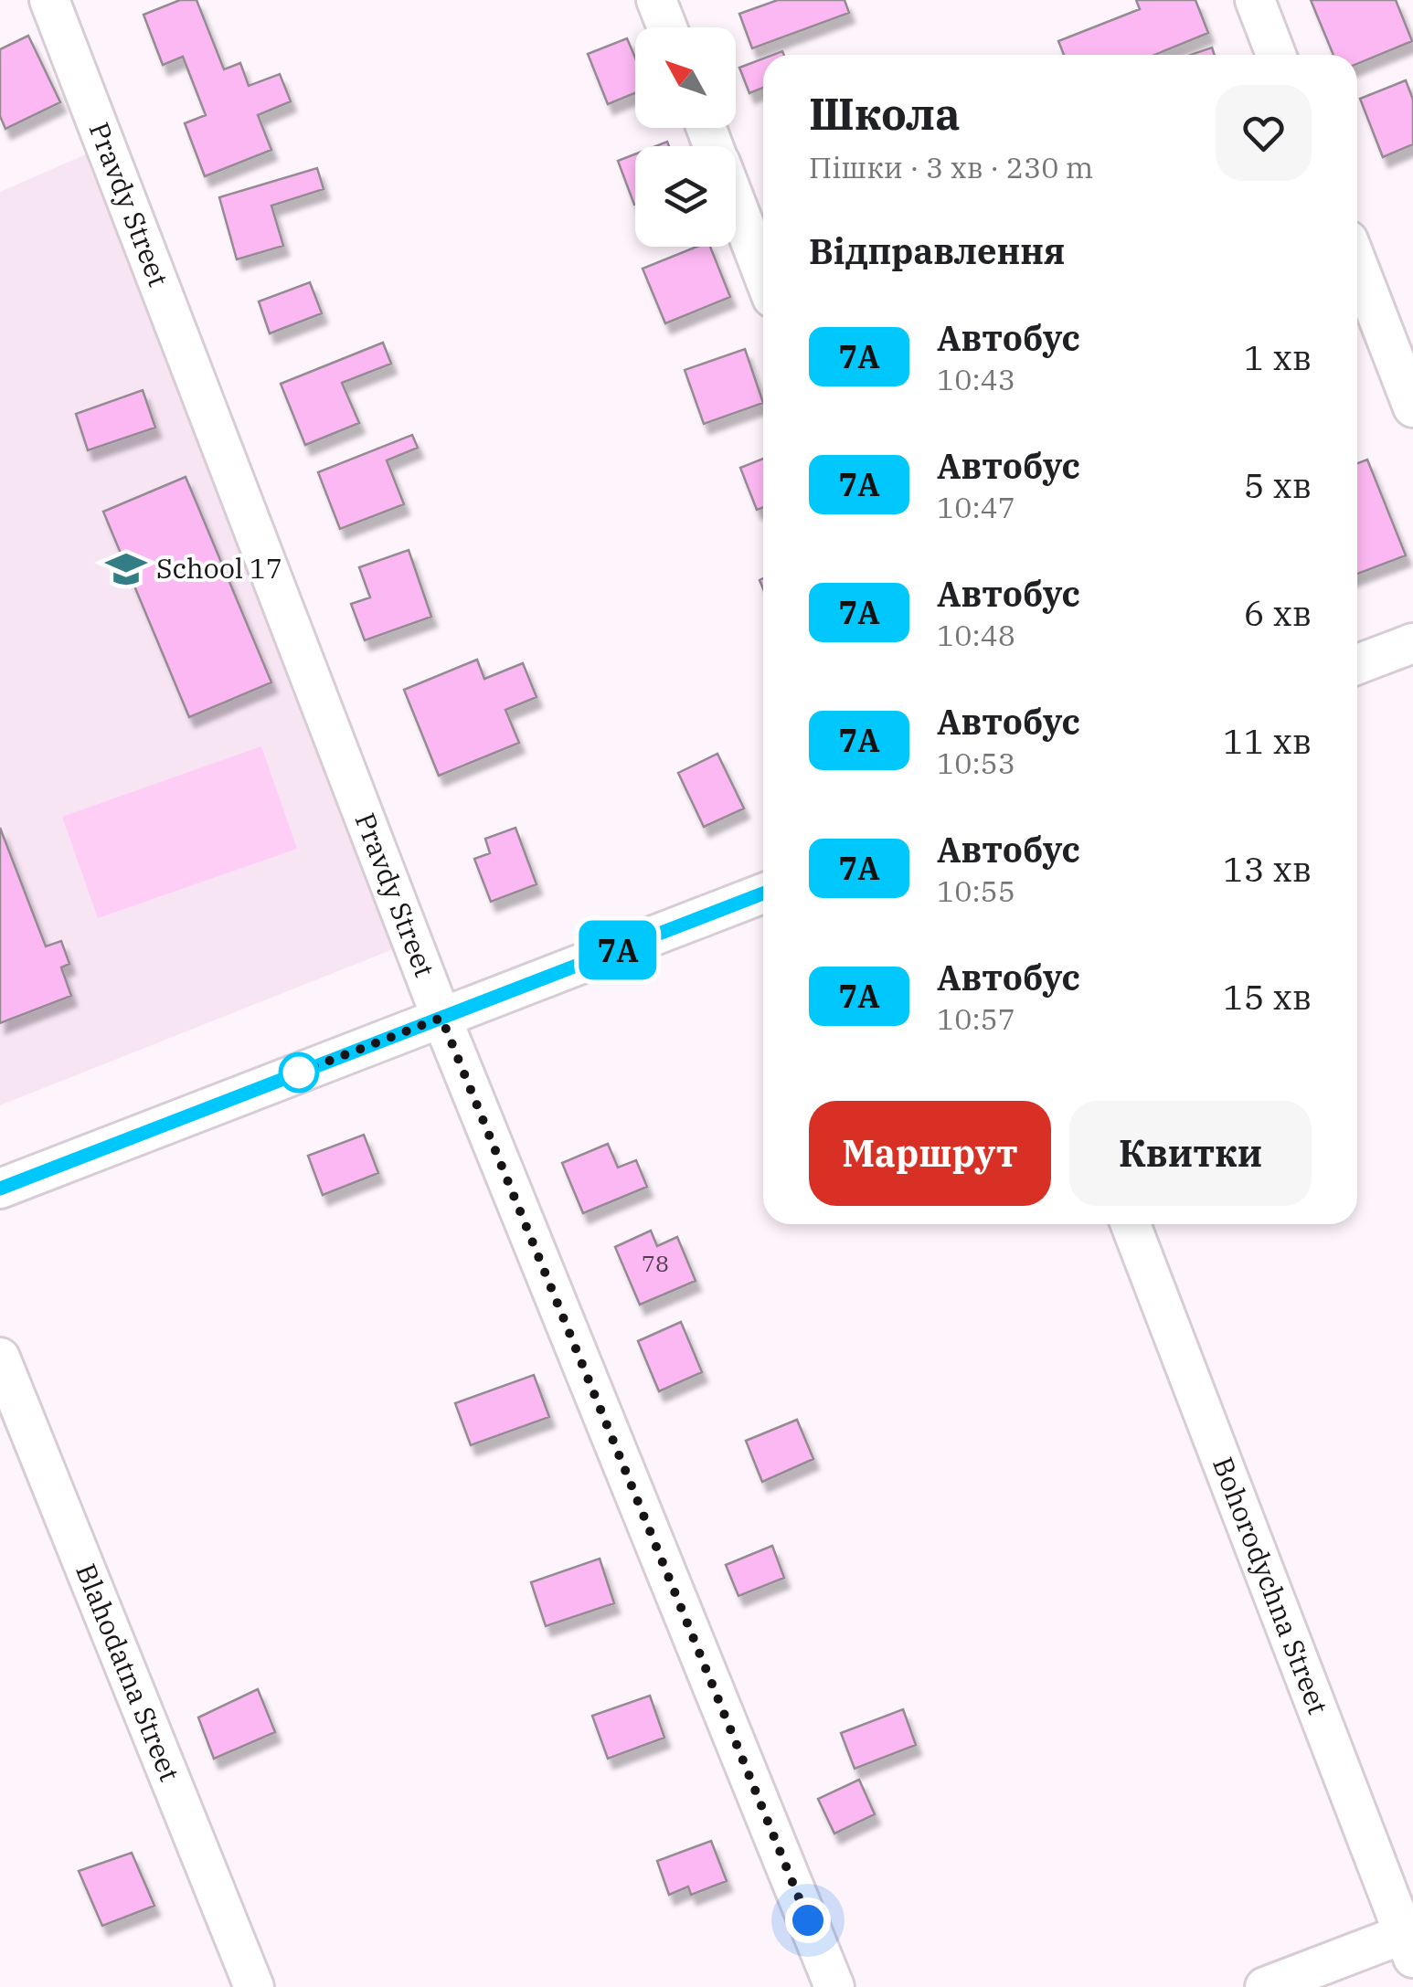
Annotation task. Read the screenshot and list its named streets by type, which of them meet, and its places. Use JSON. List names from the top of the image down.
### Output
{
  "streets": {
    "street": ["Pravdy Street", "Bohorodychna Street", "Blahodatna Street"]
  },
  "places": {
    "school or university": ["School 17"]
  },
  "lines": ["bus line 7А"],
  "house_numbers": ["78"],
  "north": "top left",
  "page": {
    "on_map": "7А",
    "heading": [
      ["Школа", "Пішки · 3 хв · 230 m"],
      "Відправлення"
    ],
    "list": [
      {
        "mark": "7А",
        "name": "Автобус",
        "note": "10:43",
        "value": "1 хв"
      },
      {
        "mark": "7А",
        "name": "Автобус",
        "note": "10:47",
        "value": "5 хв"
      },
      {
        "mark": "7А",
        "name": "Автобус",
        "note": "10:48",
        "value": "6 хв"
      },
      {
        "mark": "7А",
        "name": "Автобус",
        "note": "10:53",
        "value": "11 хв"
      },
      {
        "mark": "7А",
        "name": "Автобус",
        "note": "10:55",
        "value": "13 хв"
      },
      {
        "mark": "7А",
        "name": "Автобус",
        "note": "10:57",
        "value": "15 хв"
      }
    ],
    "buttons": ["Маршрут", "Квитки"]
  }
}
